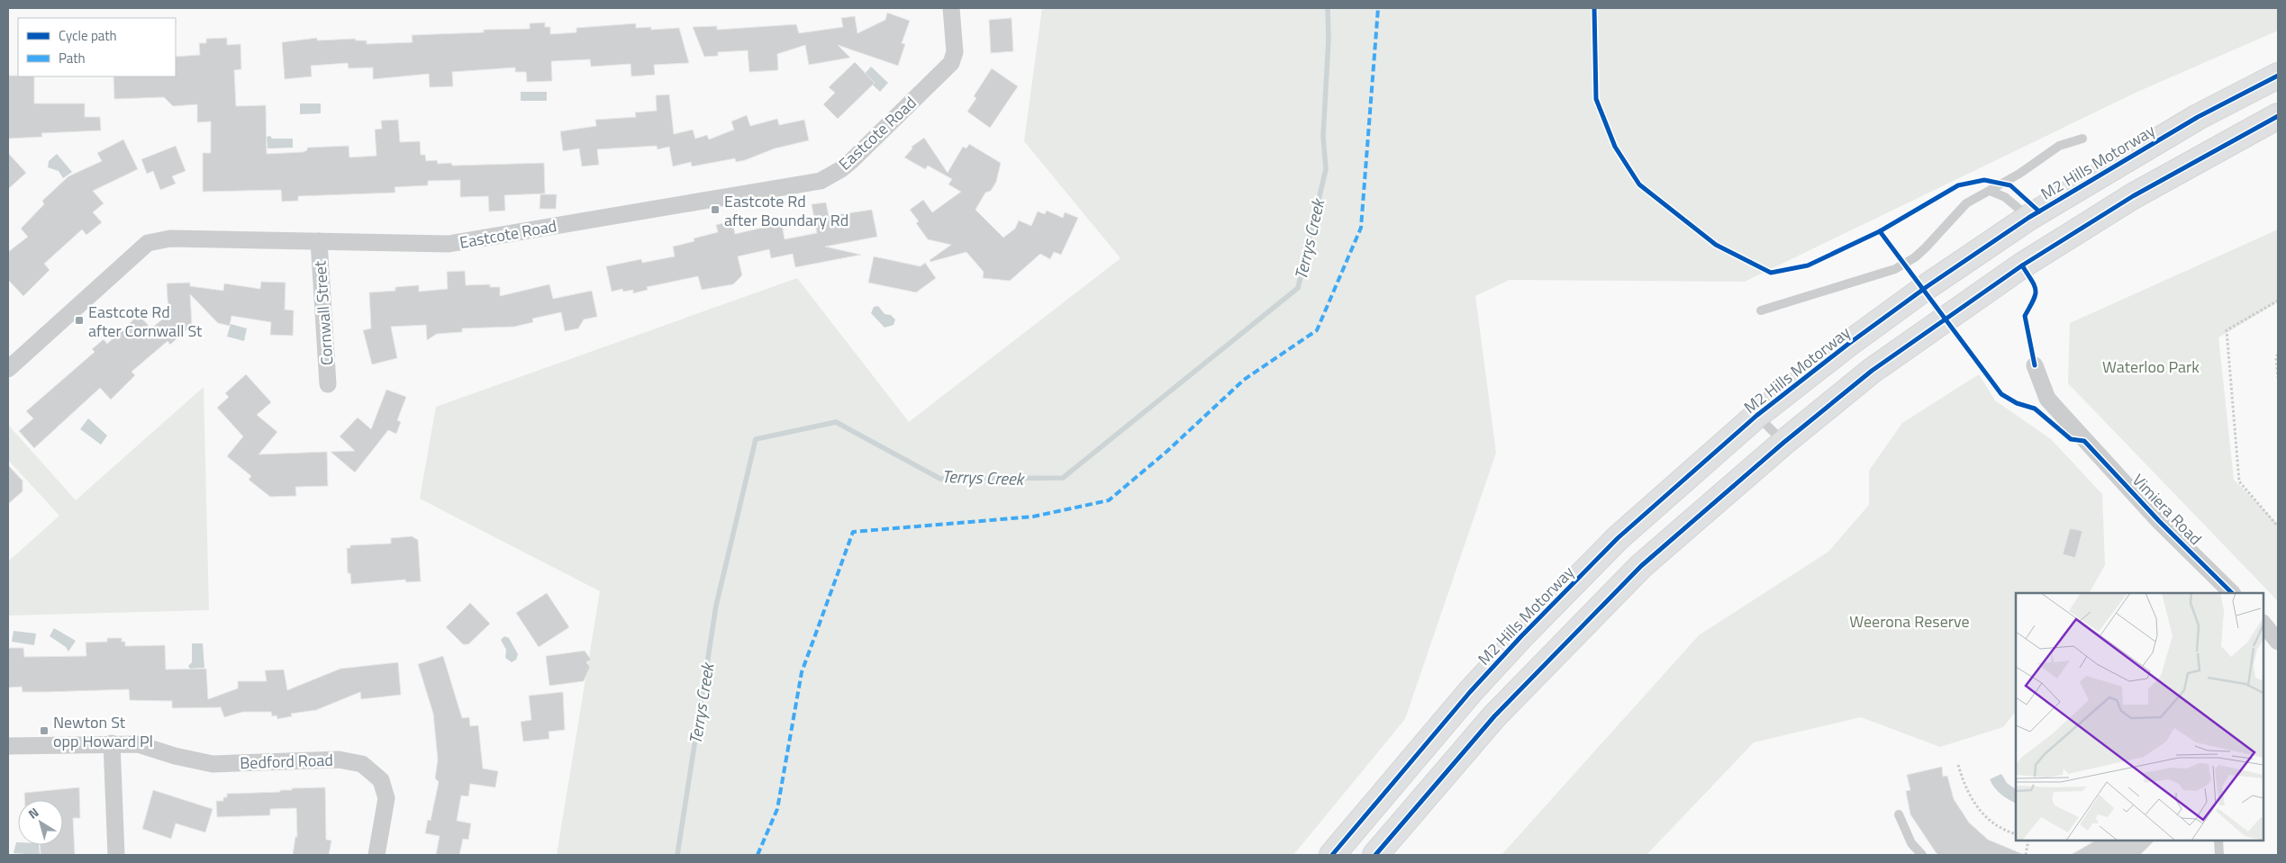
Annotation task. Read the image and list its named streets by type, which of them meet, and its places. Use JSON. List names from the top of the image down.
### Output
{
  "streets": {
    "highway": ["M2 Hills Motorway"],
    "street": [
      "Eastcote Road",
      "Cornwall Street",
      "Vimiera Road",
      "Bedford Road"
    ]
  },
  "crossings": [
    ["Eastcote Road", "Cornwall Street"]
  ],
  "water": ["Terrys Creek"],
  "parks": ["Waterloo Park", "Weerona Reserve"],
  "places": {
    "transit": ["Eastcote Rd after Boundary Rd", "Eastcote Rd after Cornwall St", "Newton St opp Howard Pl"]
  },
  "legend": ["Cycle path", "Path"],
  "north": "top left"
}
